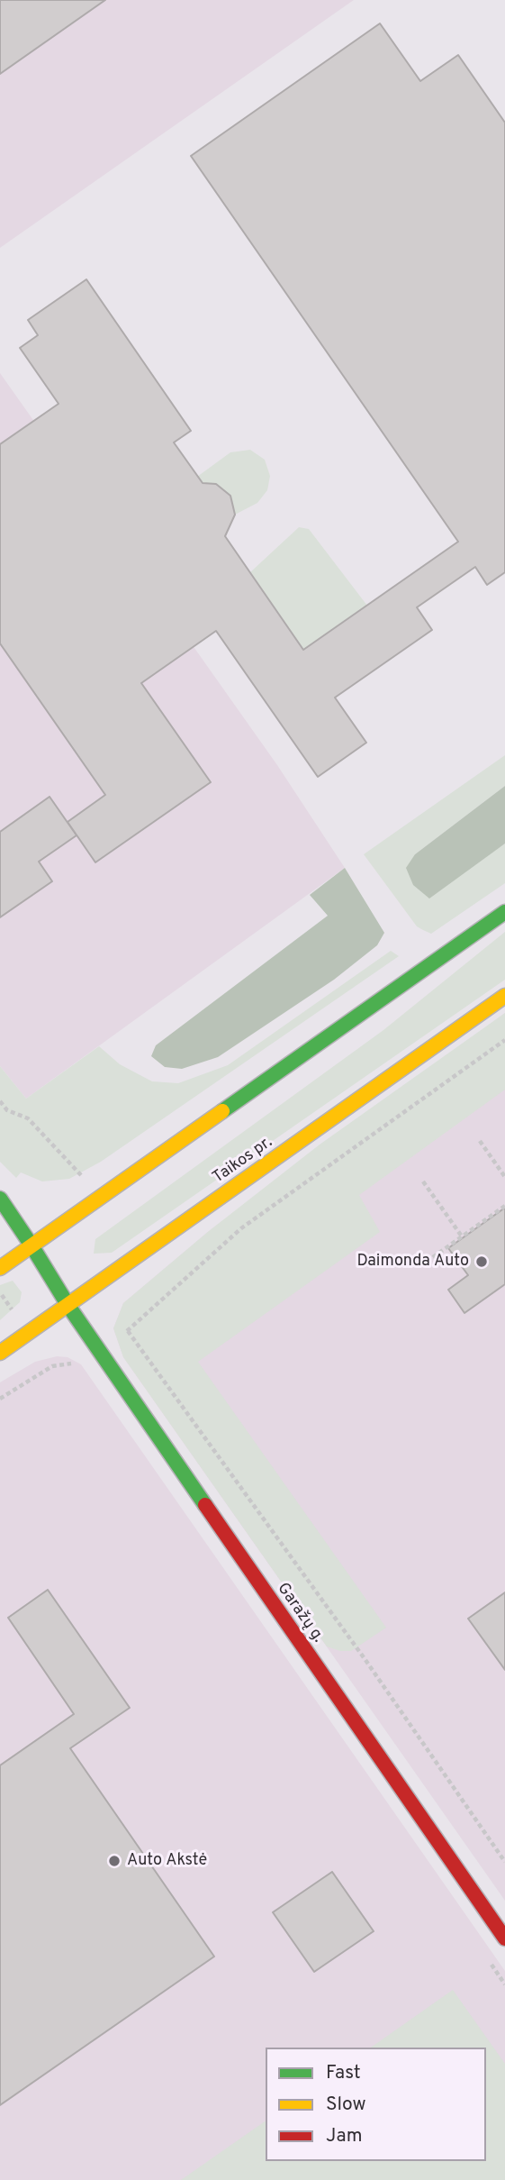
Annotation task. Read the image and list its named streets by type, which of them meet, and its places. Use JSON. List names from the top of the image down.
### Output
{
  "streets": {
    "main road": ["Taikos pr.", "Garažų g."]
  },
  "crossings": [
    ["Taikos pr.", "Garažų g."]
  ],
  "places": ["Daimonda Auto", "Auto Akstė"],
  "legend": ["Fast", "Slow", "Jam"]
}
